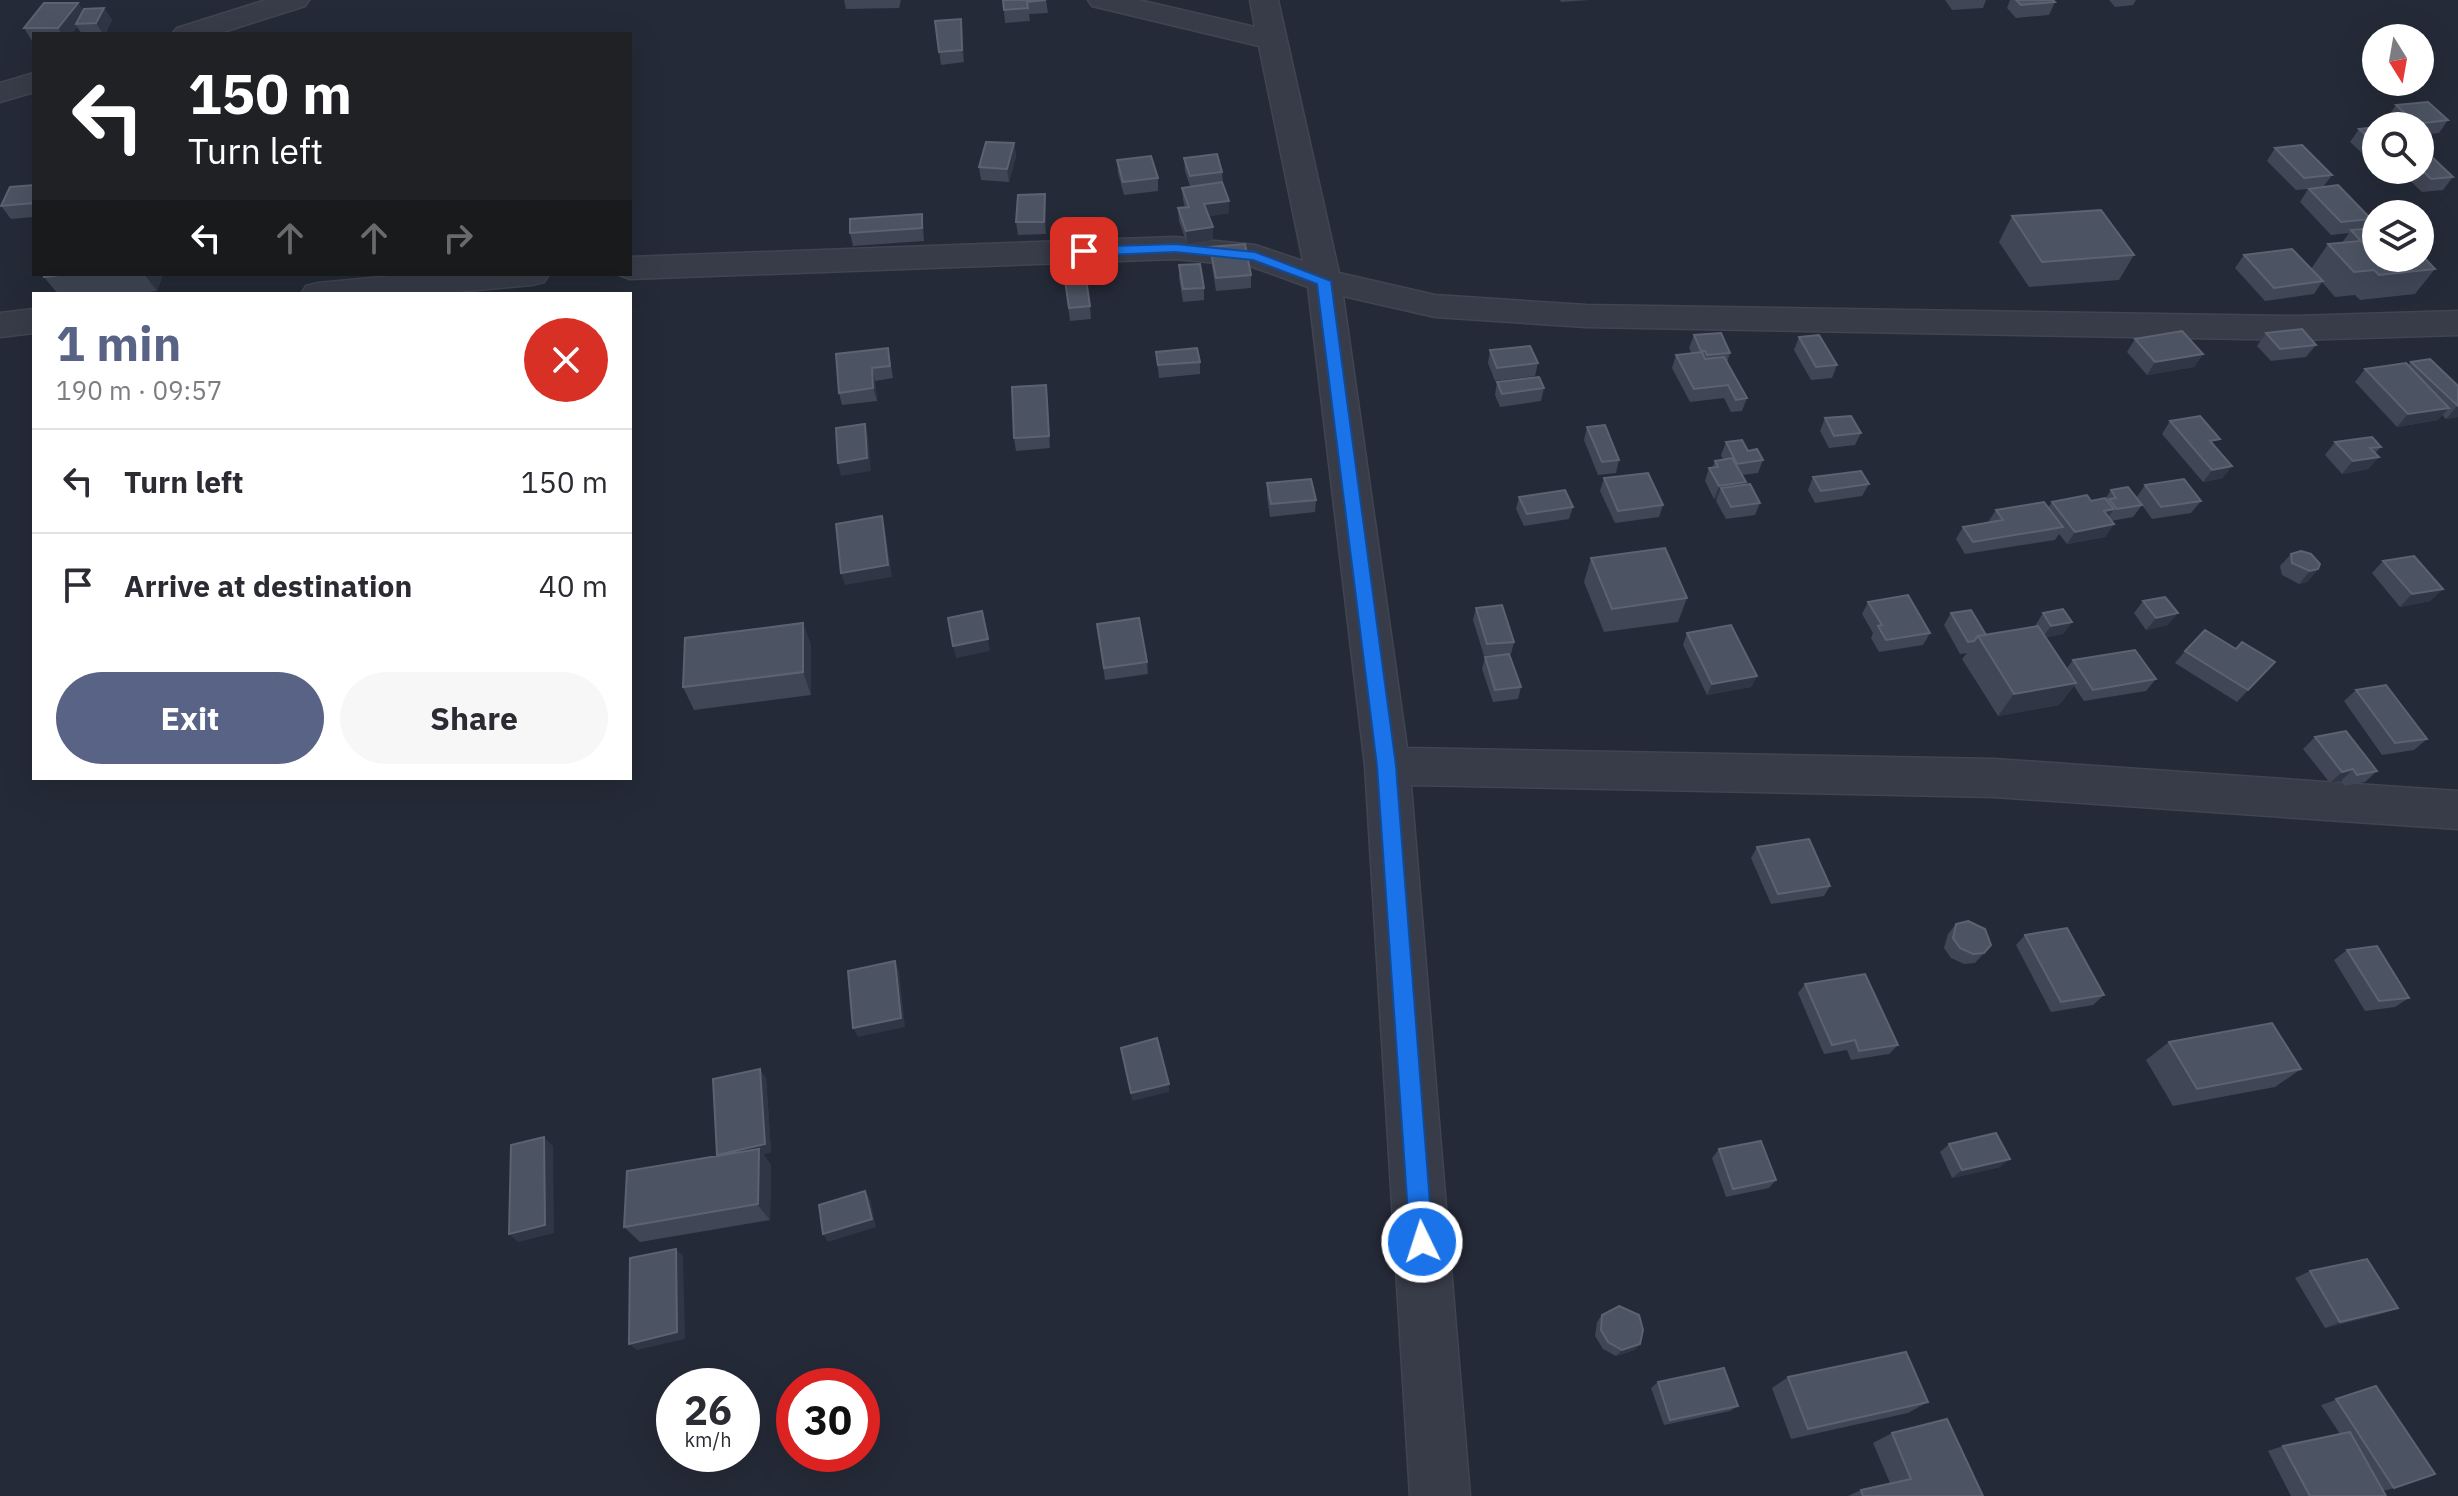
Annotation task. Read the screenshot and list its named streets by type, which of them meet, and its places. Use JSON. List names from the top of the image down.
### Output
{
  "north": "bottom",
  "page": {
    "turn": ["150 m", "Turn left"],
    "heading": ["1 min", "190 m · 09:57"],
    "list": [
      {
        "name": "Turn left",
        "value": "150 m"
      },
      {
        "name": "Arrive at destination",
        "value": "40 m"
      }
    ],
    "buttons": ["Exit", "Share"],
    "speed": "26 km/h",
    "limit": "30"
  }
}
